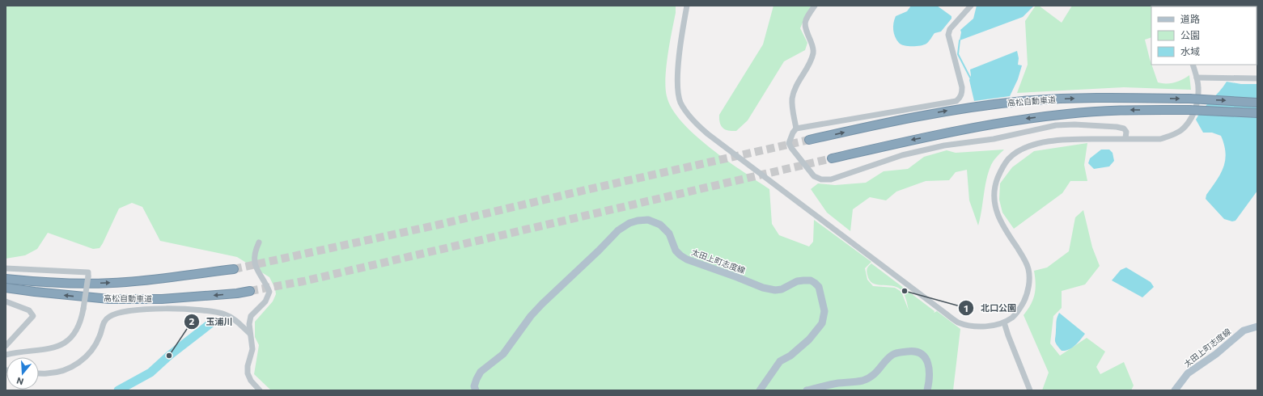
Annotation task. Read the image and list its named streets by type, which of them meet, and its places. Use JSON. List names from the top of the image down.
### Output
{
  "streets": {
    "highway": ["高松自動車道"],
    "main road": ["太田上町志度線"]
  },
  "places": ["北口公園", "玉浦川"],
  "legend": ["道路", "公園", "水域"],
  "north": "bottom"
}
